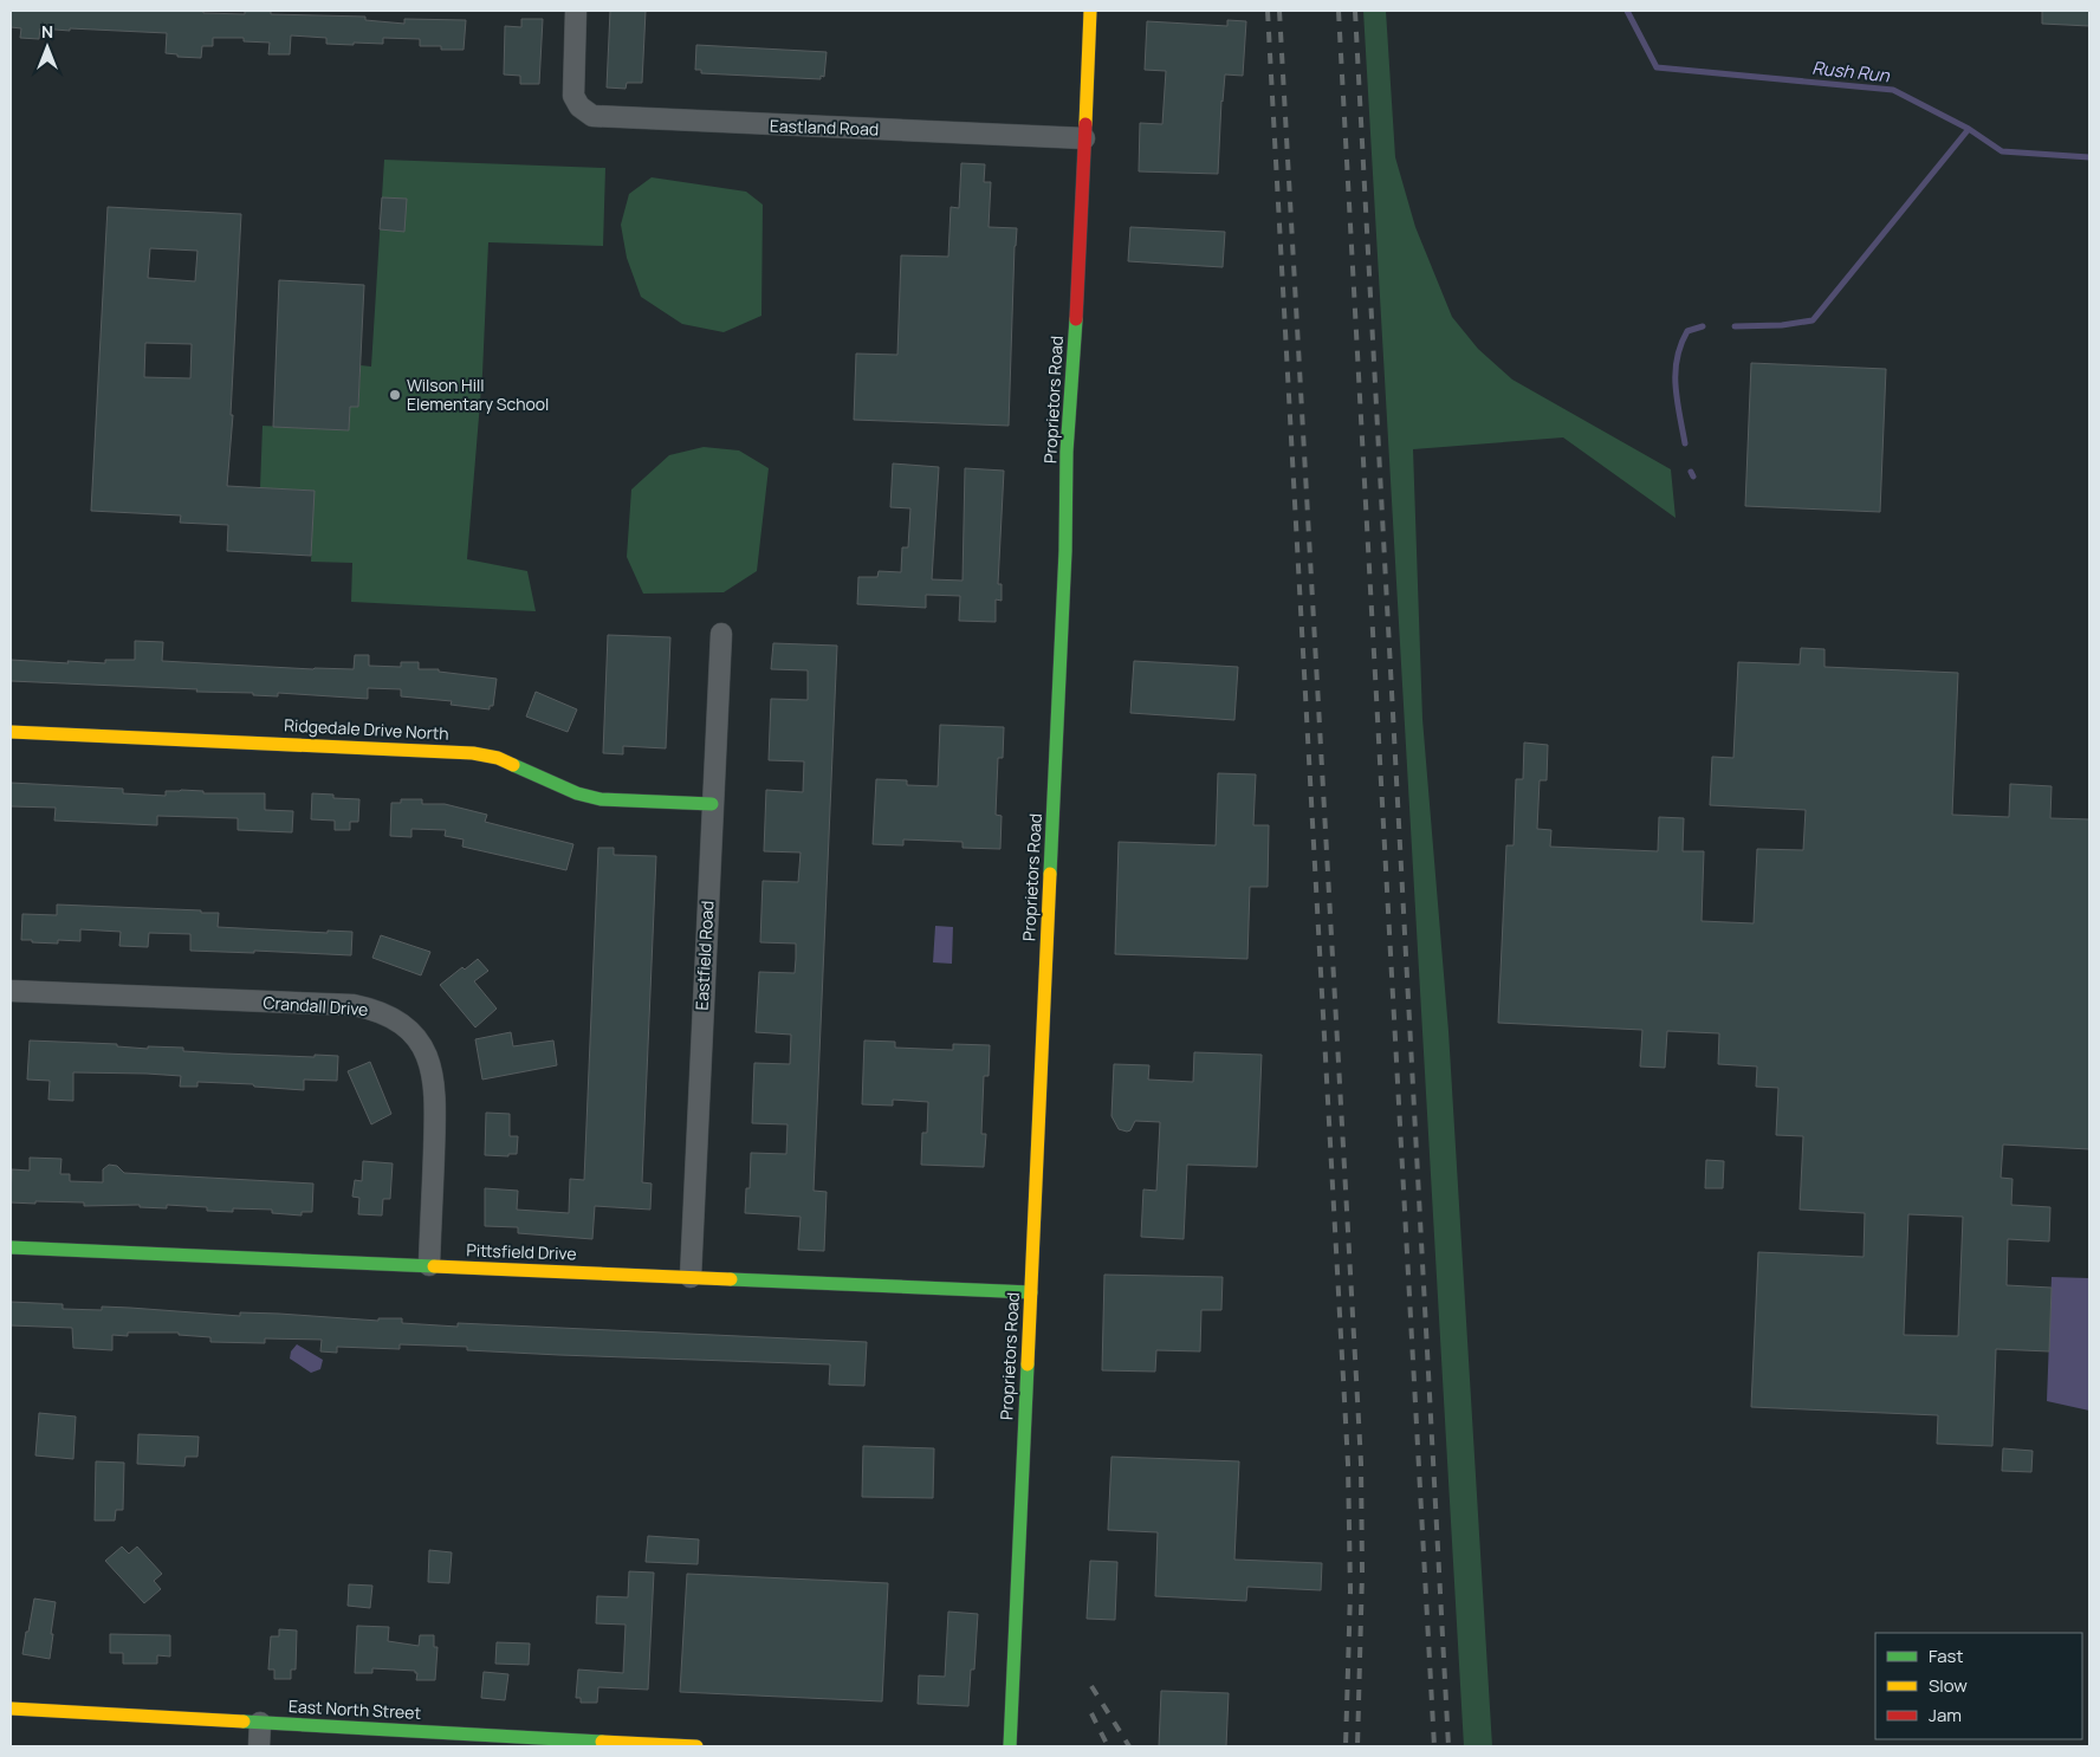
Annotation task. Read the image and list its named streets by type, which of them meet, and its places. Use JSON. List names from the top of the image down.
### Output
{
  "streets": {
    "street": [
      "Eastland Road",
      "Proprietors Road",
      "Ridgedale Drive North",
      "Eastfield Road",
      "Crandall Drive",
      "Pittsfield Drive",
      "East North Street"
    ]
  },
  "crossings": [
    ["Eastland Road", "Proprietors Road"],
    ["Proprietors Road", "Pittsfield Drive"],
    ["Ridgedale Drive North", "Eastfield Road"],
    ["Eastfield Road", "Pittsfield Drive"],
    ["Crandall Drive", "Pittsfield Drive"]
  ],
  "water": ["Rush Run"],
  "places": ["Wilson Hill Elementary School"],
  "legend": ["Fast", "Slow", "Jam"],
  "north": "top"
}
